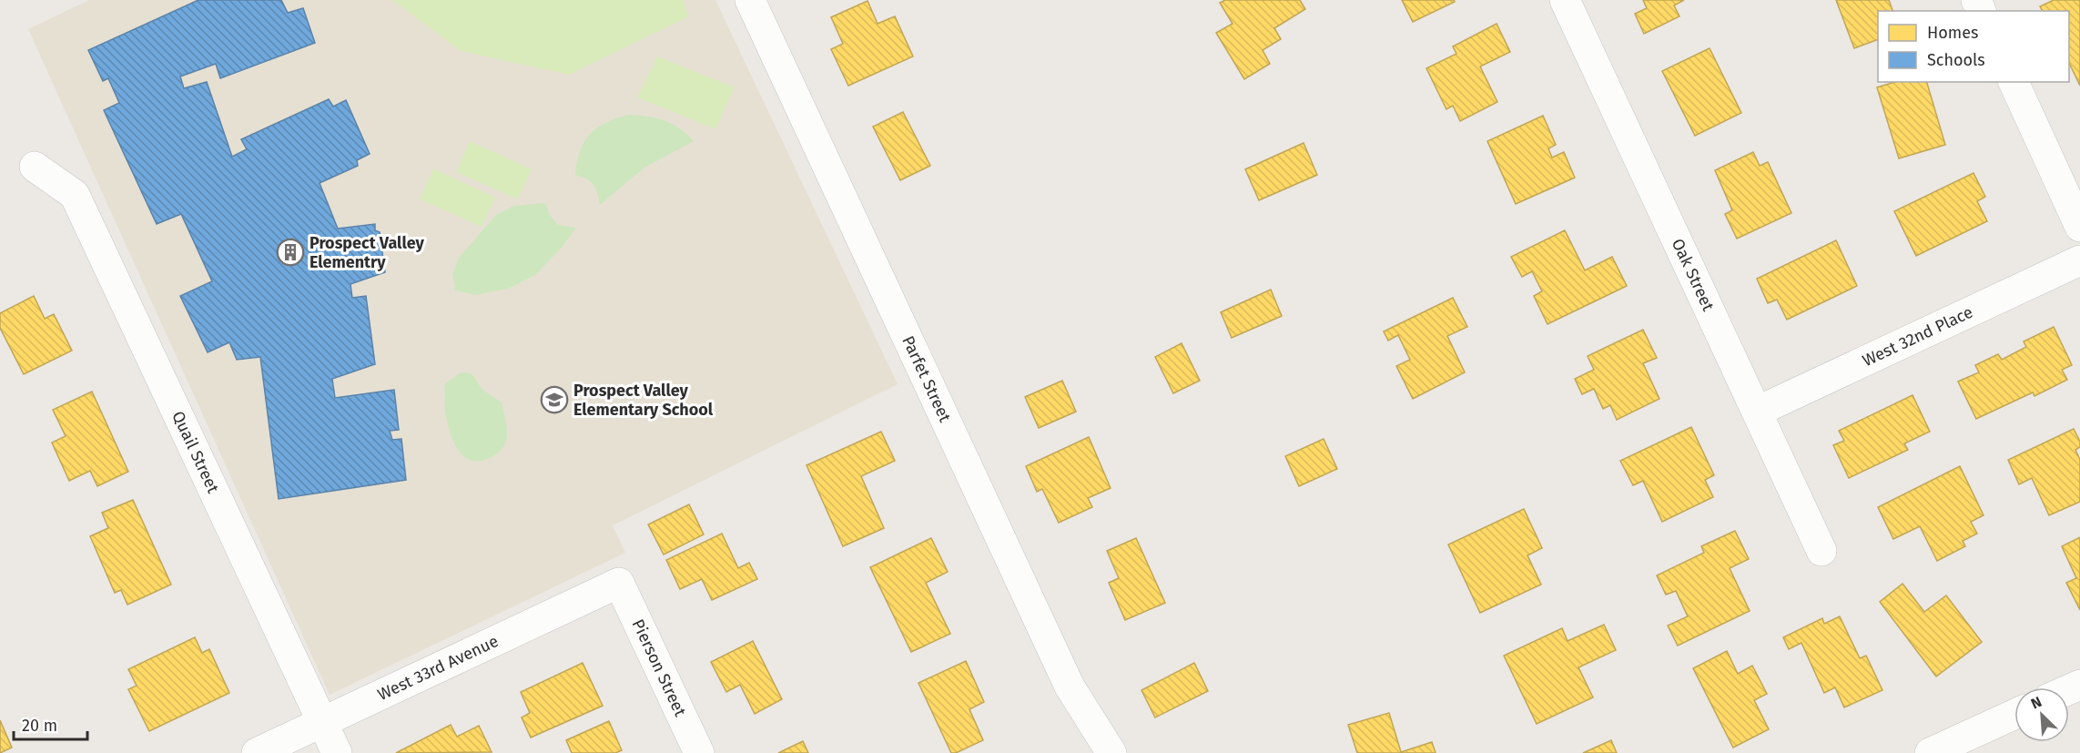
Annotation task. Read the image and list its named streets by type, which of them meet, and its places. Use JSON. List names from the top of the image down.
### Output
{
  "streets": {
    "street": [
      "Oak Street",
      "West 32nd Place",
      "Parfet Street",
      "Quail Street",
      "West 33rd Avenue",
      "Pierson Street"
    ]
  },
  "crossings": [
    ["Oak Street", "West 32nd Place"],
    ["Quail Street", "West 33rd Avenue"],
    ["West 33rd Avenue", "Pierson Street"]
  ],
  "places": {
    "building": ["Prospect Valley Elementry"],
    "school or university": ["Prospect Valley Elementary School"]
  },
  "legend": ["Homes", "Schools"],
  "scale_bar": "20 m",
  "north": "top left"
}
